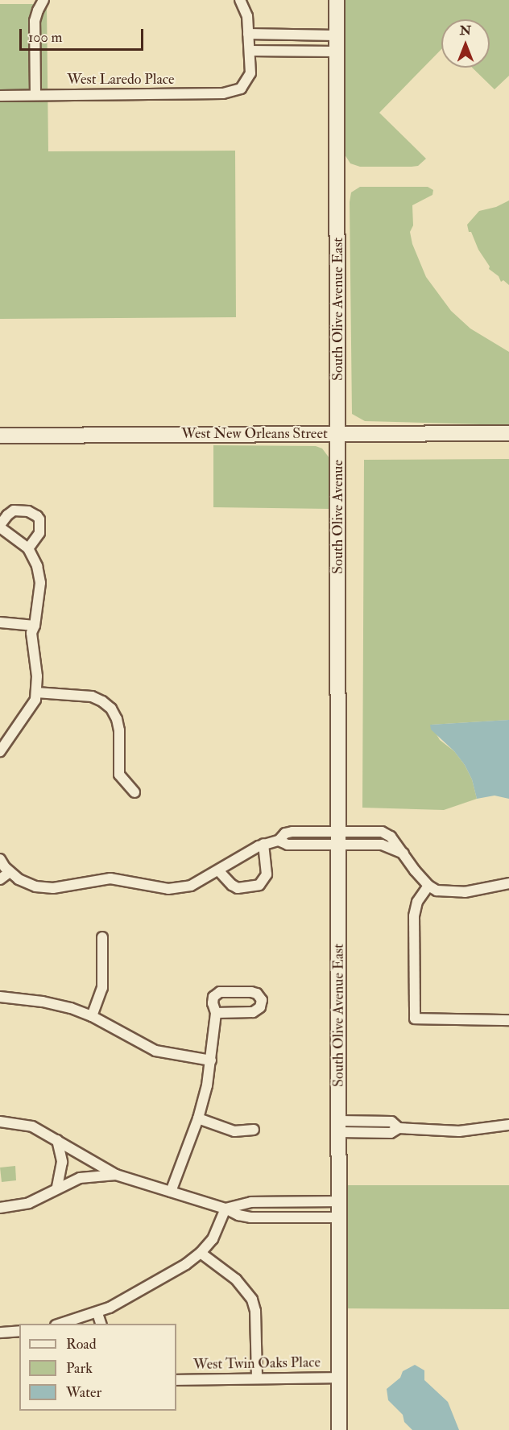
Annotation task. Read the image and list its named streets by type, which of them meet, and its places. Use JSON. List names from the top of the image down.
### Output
{
  "streets": {
    "street": [
      "West Laredo Place",
      "South Olive Avenue East",
      "West New Orleans Street",
      "South Olive Avenue",
      "West Twin Oaks Place"
    ]
  },
  "crossings": [
    ["South Olive Avenue East", "West New Orleans Street"],
    ["South Olive Avenue East", "South Olive Avenue"],
    ["South Olive Avenue East", "West Twin Oaks Place"],
    ["West New Orleans Street", "South Olive Avenue"]
  ],
  "legend": ["Road", "Park", "Water"],
  "scale_bar": "100 m",
  "north": "top"
}
